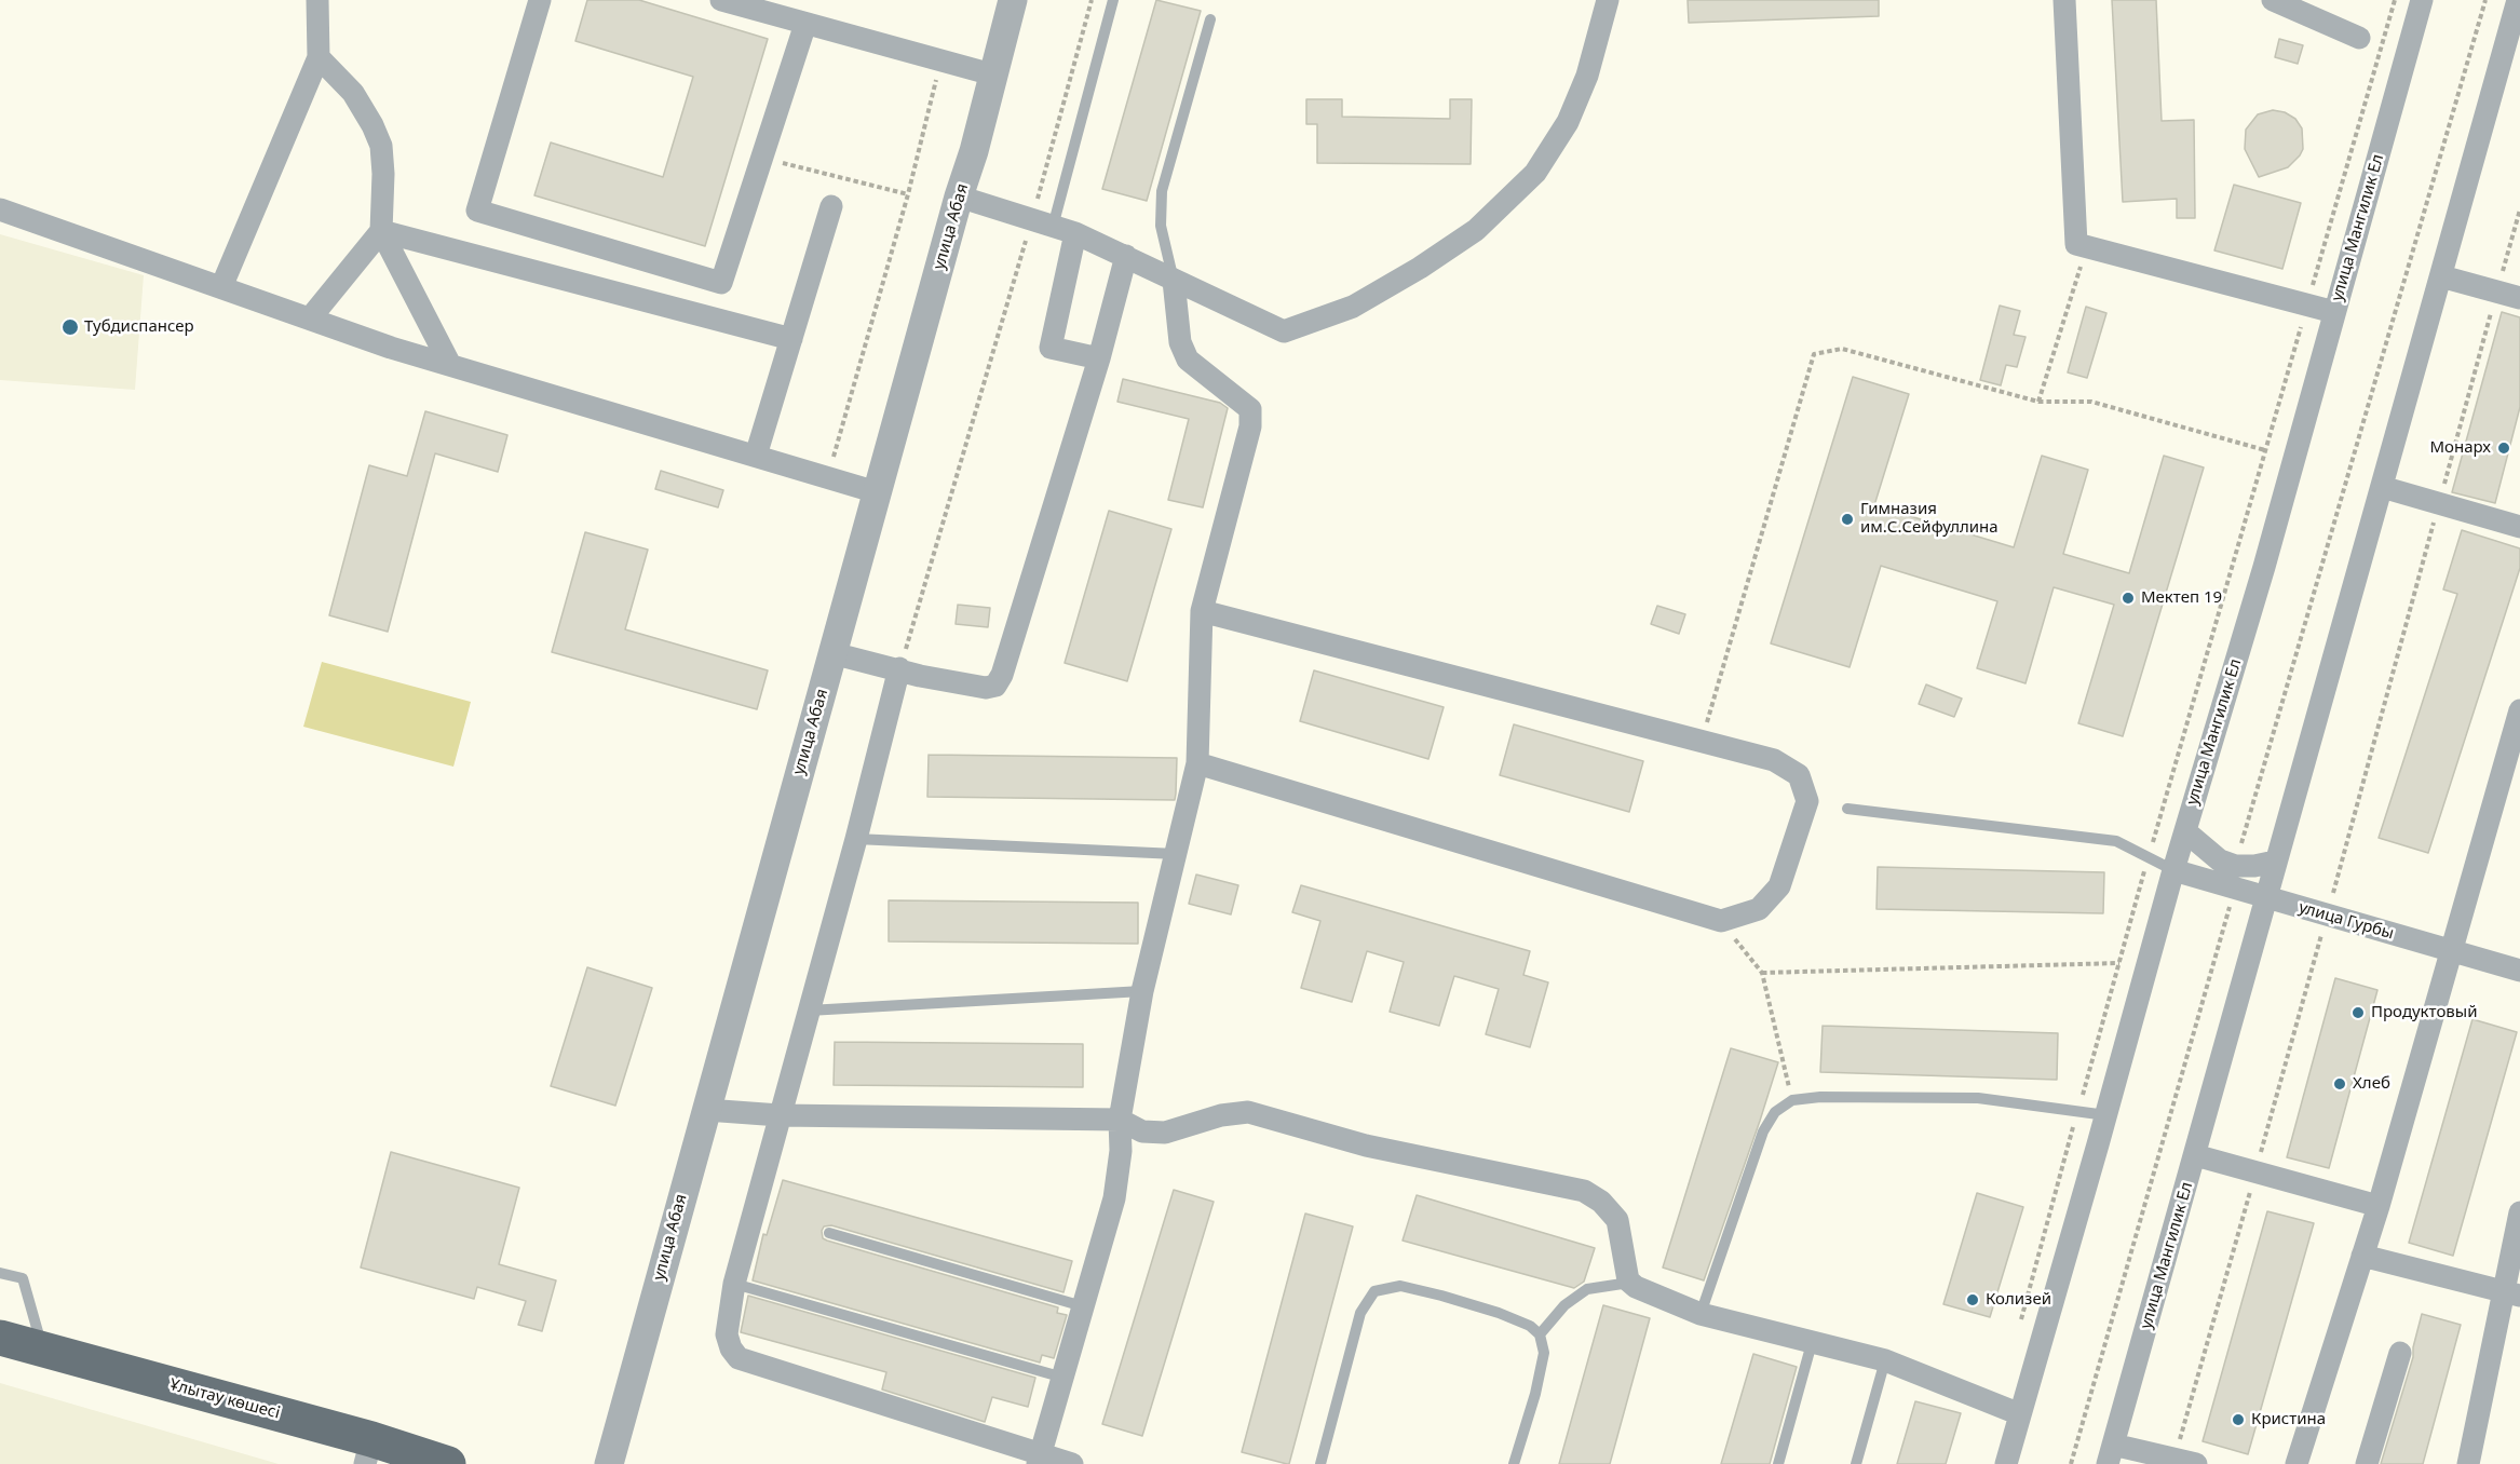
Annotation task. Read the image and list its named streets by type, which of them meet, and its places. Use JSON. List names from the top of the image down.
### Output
{
  "streets": {
    "main road": ["Ұлытау көшесі"],
    "street": ["улица Абая", "улица Мангилик Ел", "улица Гурбы"]
  },
  "crossings": [
    ["улица Мангилик Ел", "улица Гурбы"]
  ],
  "places": [
    "Тубдиспансер",
    "Монарх",
    "Гимназия им.С.Сейфуллина",
    "Мектеп 19",
    "Продуктовый",
    "Хлеб",
    "Колизей",
    "Кристина"
  ]
}
